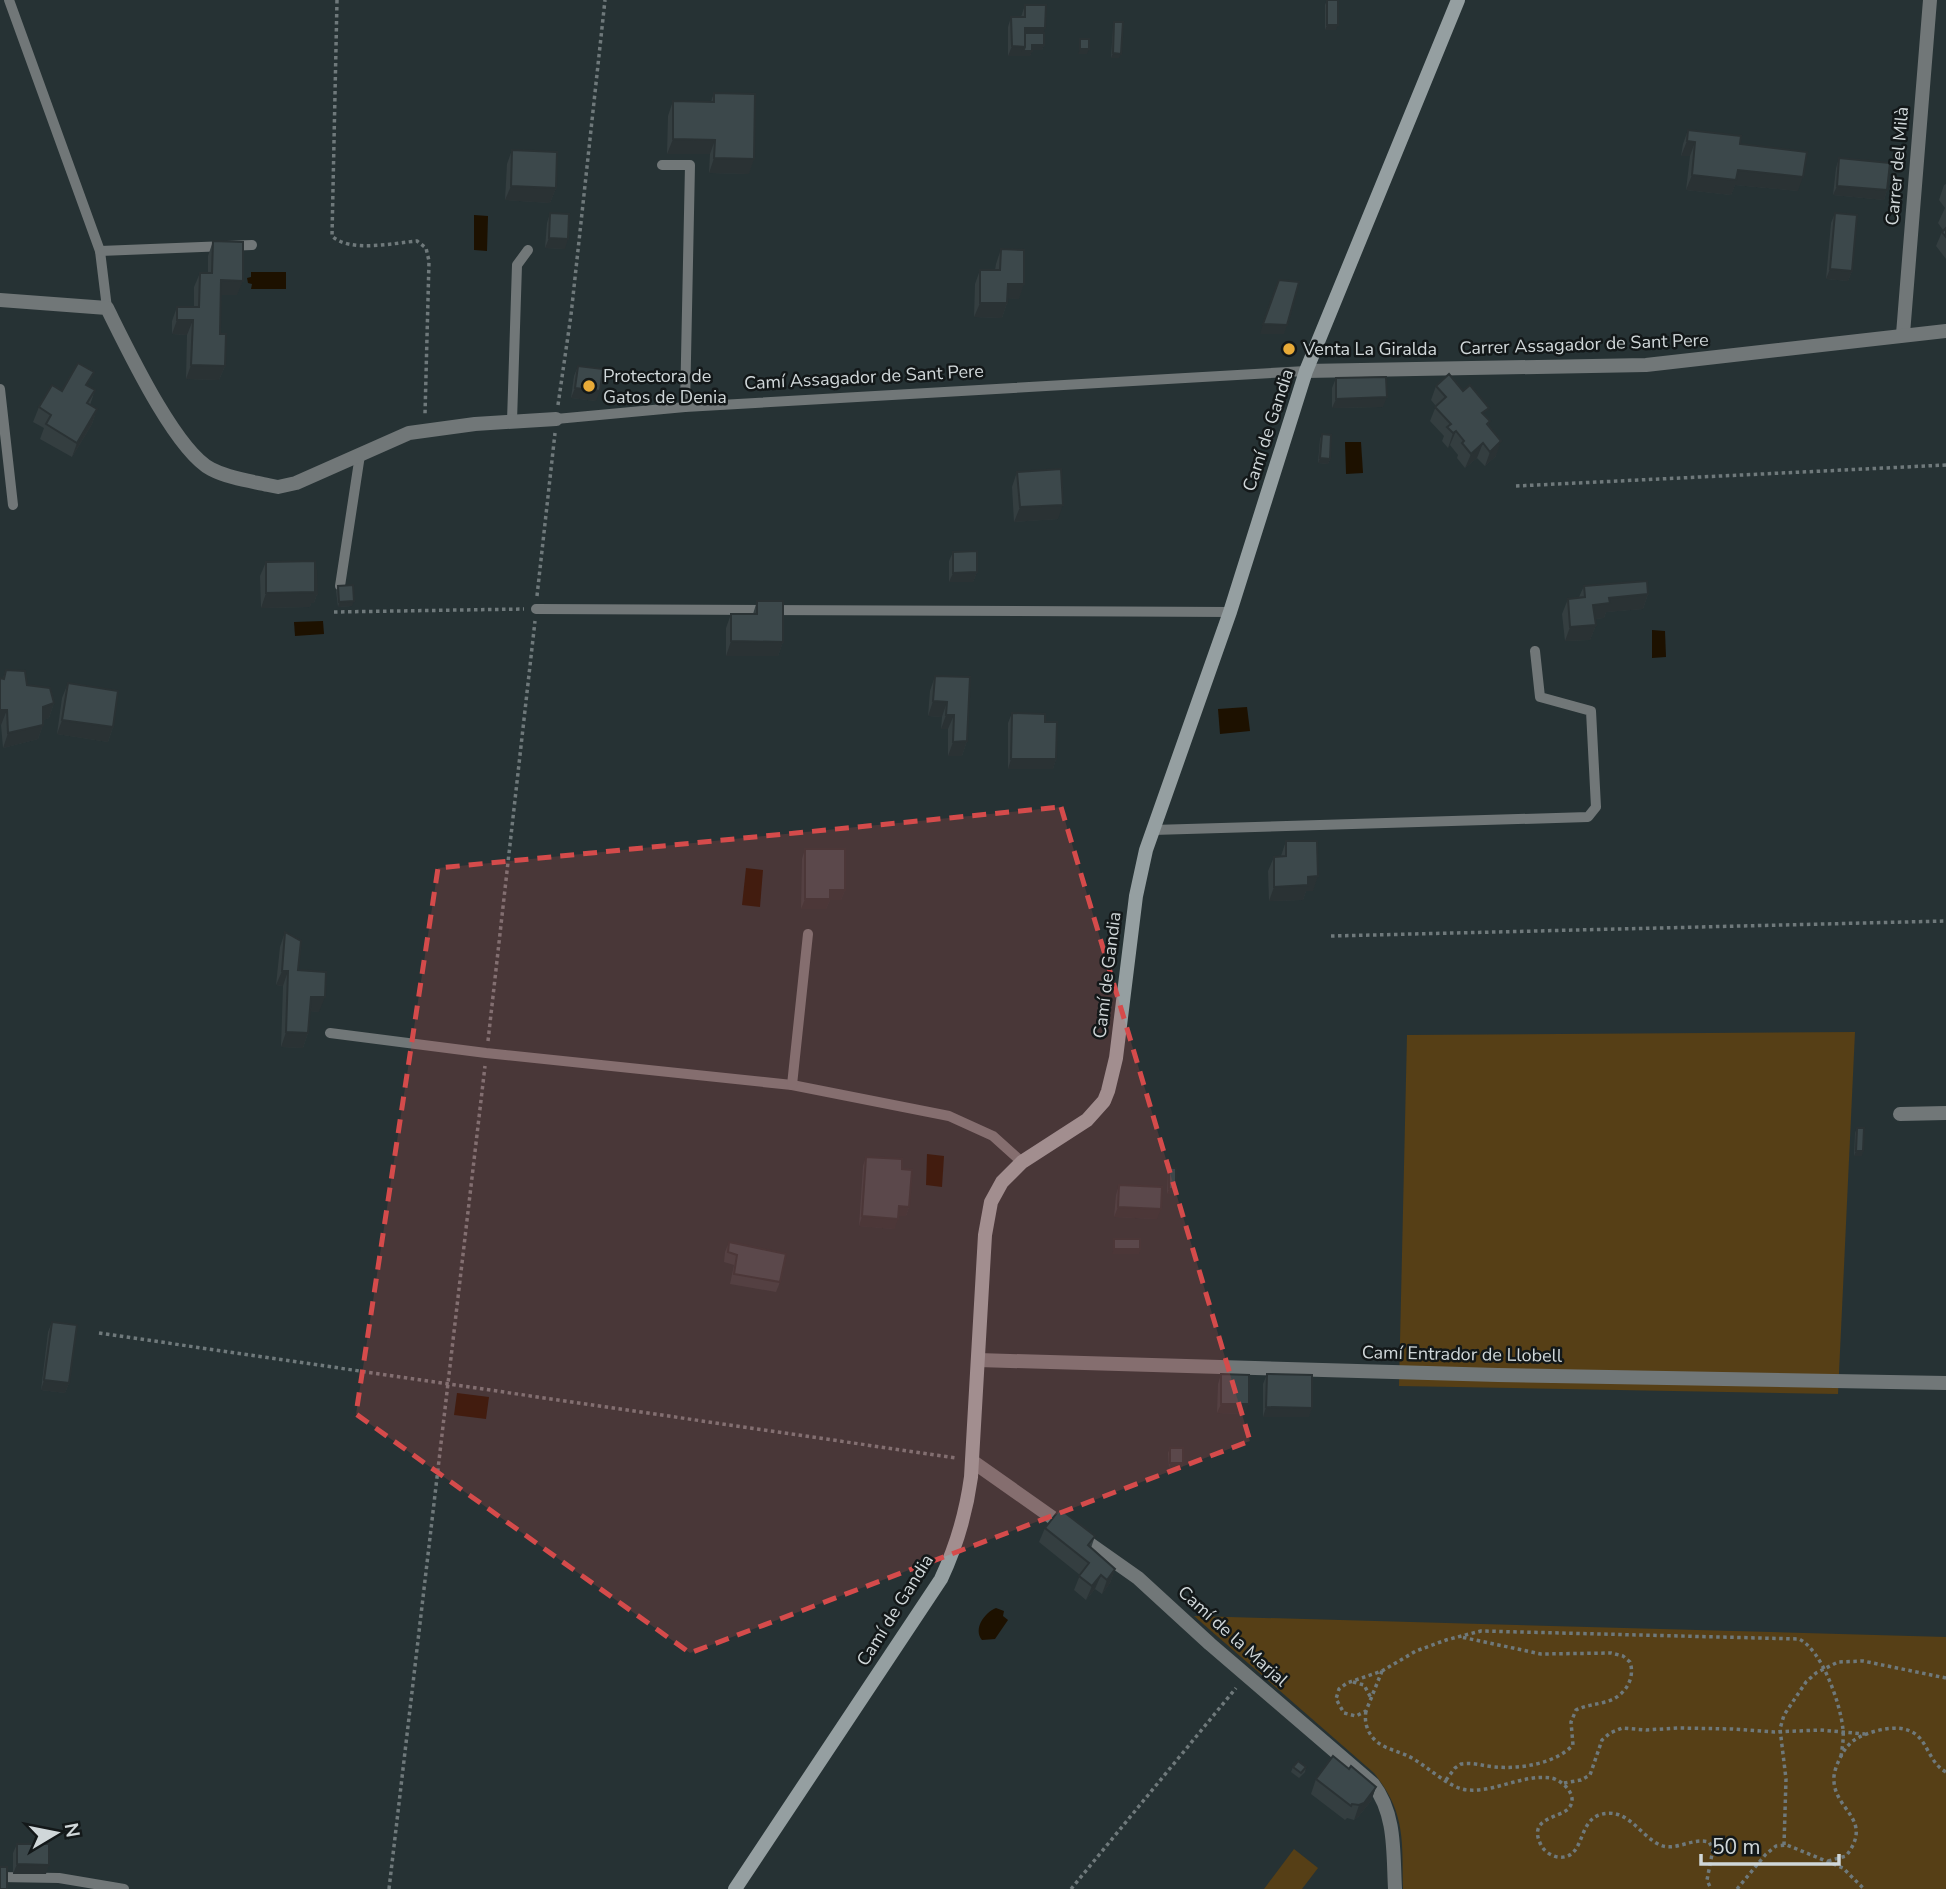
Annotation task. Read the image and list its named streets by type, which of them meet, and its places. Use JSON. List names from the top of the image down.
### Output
{
  "streets": {
    "main road": ["Camí de Gandia"],
    "street": [
      "Carrer del Milà",
      "Carrer Assagador de Sant Pere",
      "Camí Assagador de Sant Pere",
      "Camí Entrador de Llobell",
      "Camí de la Marjal"
    ]
  },
  "crossings": [
    ["Carrer del Milà", "Carrer Assagador de Sant Pere"],
    ["Carrer Assagador de Sant Pere", "Camí Assagador de Sant Pere"],
    ["Carrer Assagador de Sant Pere", "Camí de Gandia"],
    ["Camí Assagador de Sant Pere", "Camí de Gandia"],
    ["Camí de Gandia", "Camí Entrador de Llobell"],
    ["Camí de Gandia", "Camí de la Marjal"]
  ],
  "places": ["Venta La Giralda", "Protectora de Gatos de Denia"],
  "scale_bar": "50 m",
  "north": "right"
}
